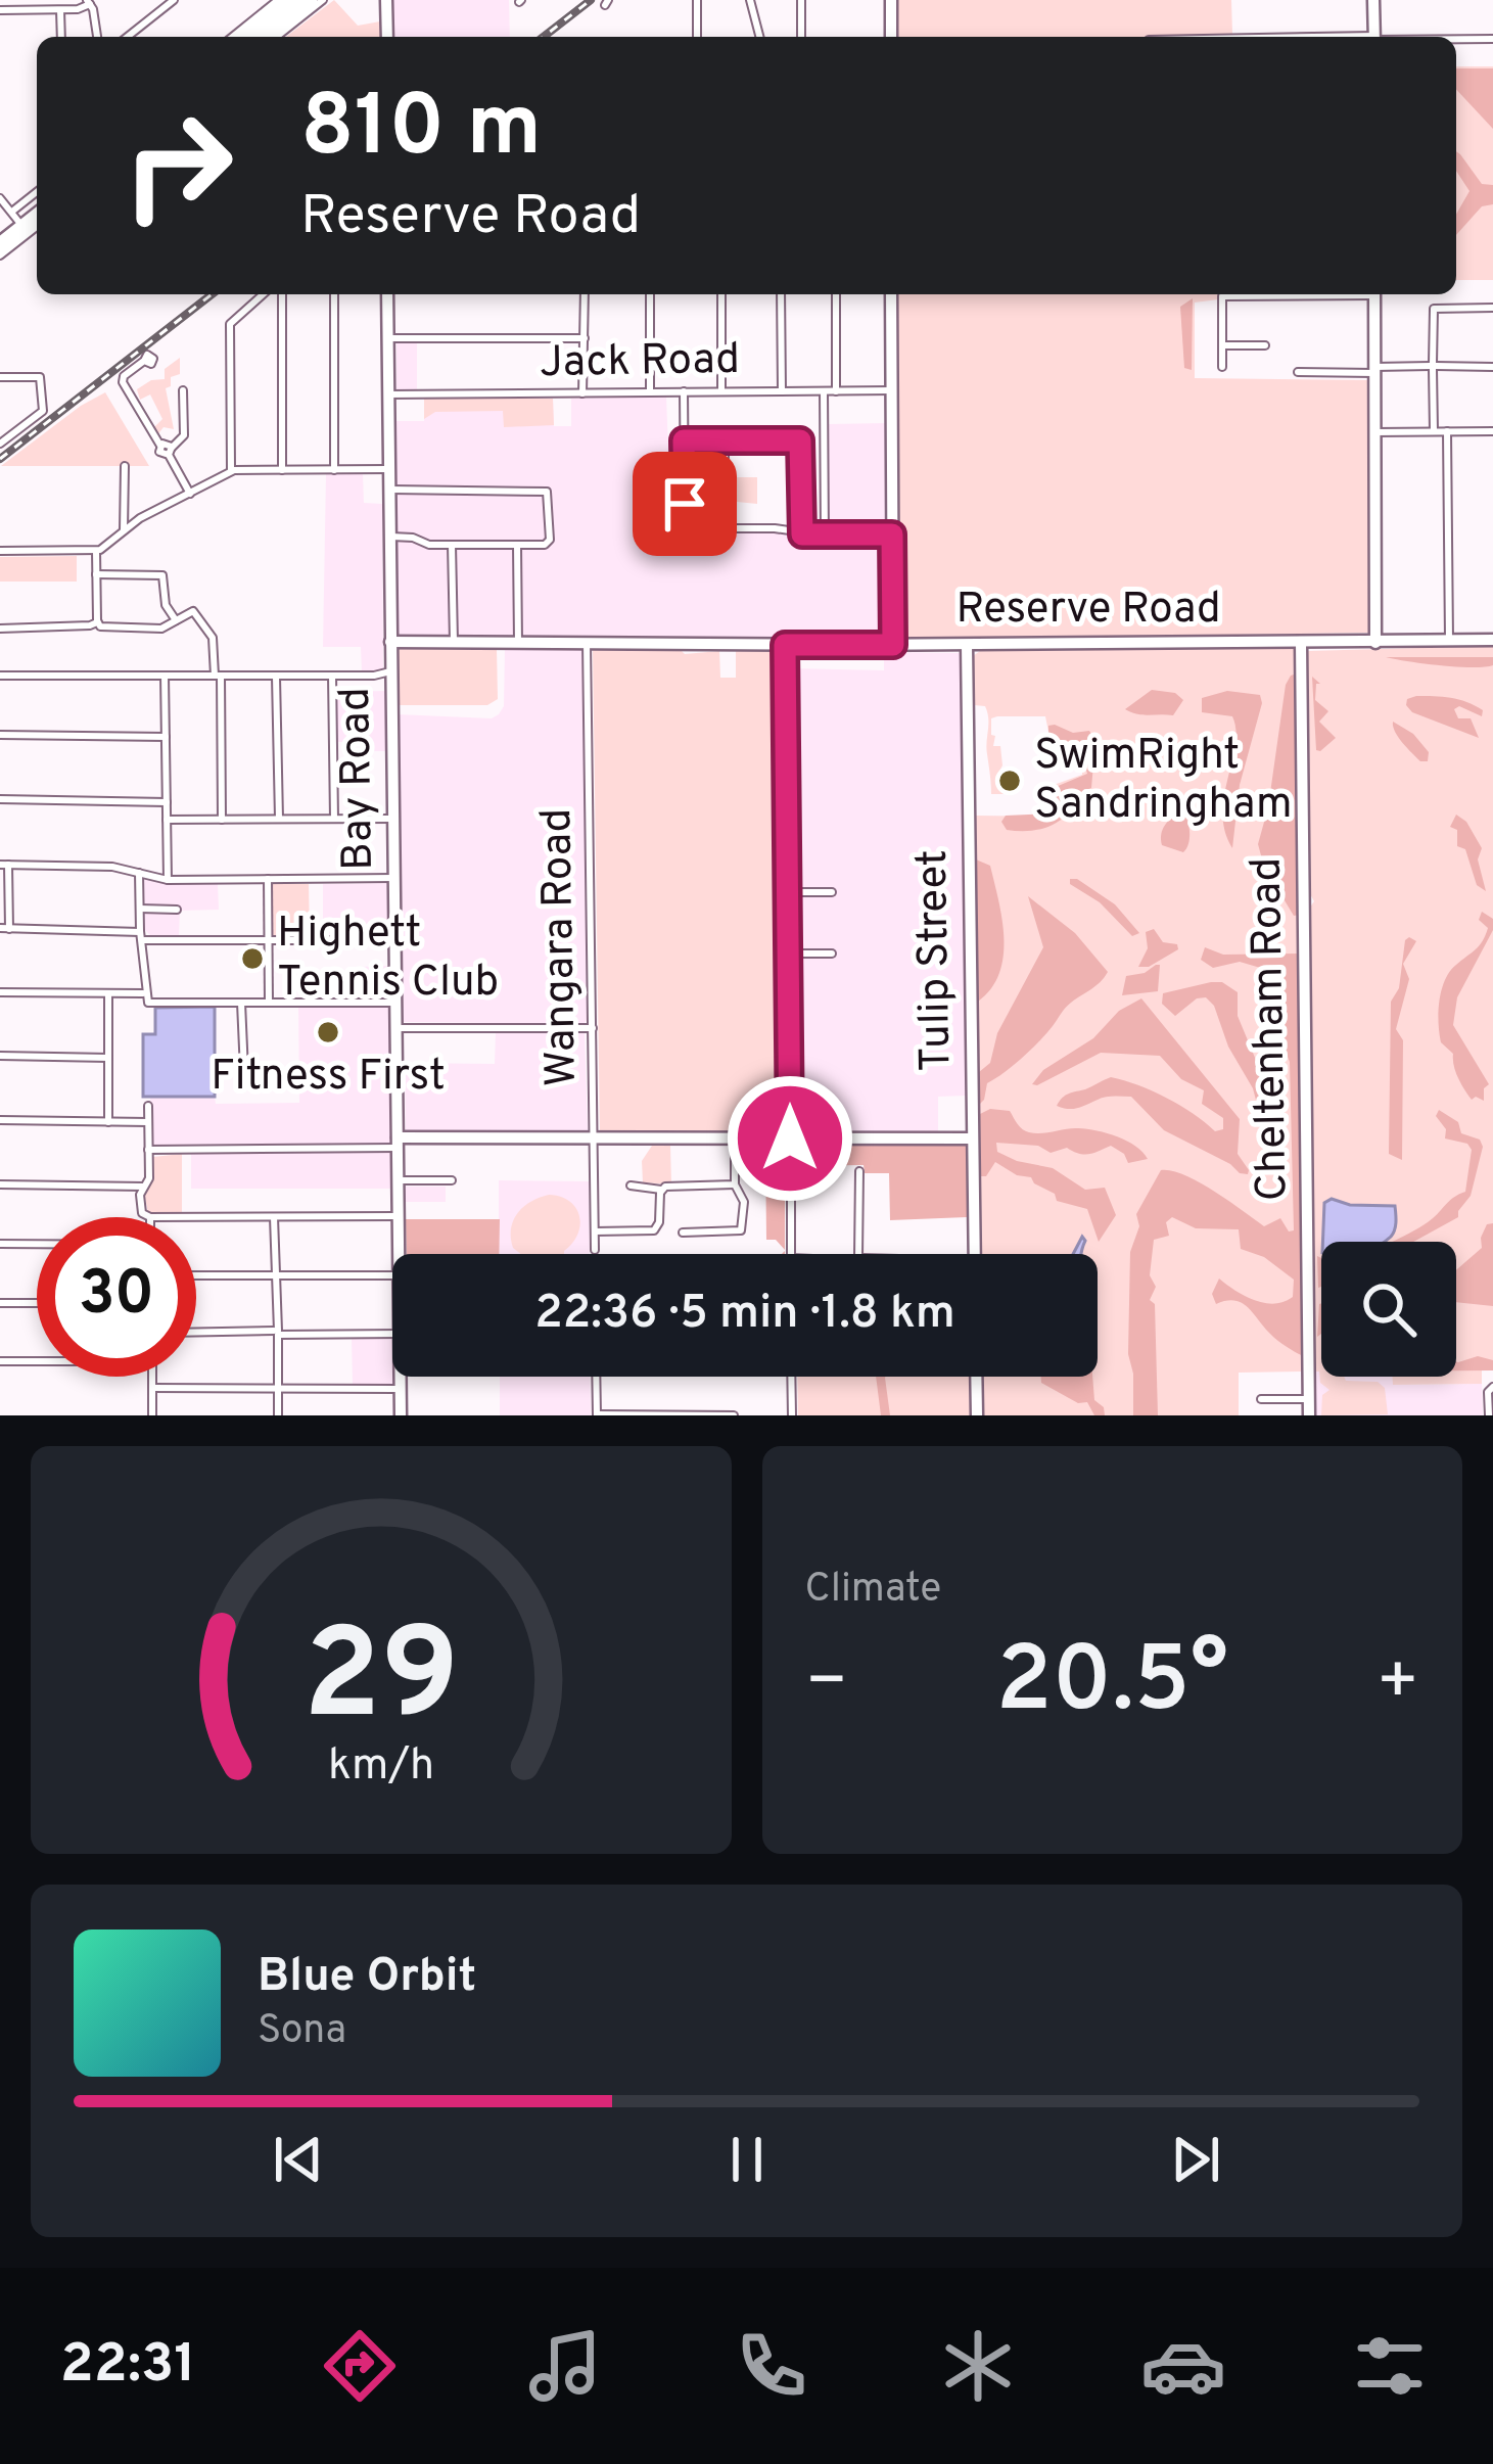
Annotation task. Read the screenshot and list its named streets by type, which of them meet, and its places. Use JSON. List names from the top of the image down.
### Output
{
  "streets": {
    "street": [
      "Jack Road",
      "Reserve Road",
      "Bay Road",
      "Wangara Road",
      "Tulip Street",
      "Cheltenham Road"
    ]
  },
  "crossings": [
    ["Jack Road", "Bay Road"],
    ["Reserve Road", "Bay Road"],
    ["Reserve Road", "Wangara Road"],
    ["Reserve Road", "Tulip Street"],
    ["Reserve Road", "Cheltenham Road"]
  ],
  "places": ["SwimRight Sandringham", "Highett Tennis Club", "Fitness First"],
  "page": {
    "turn": ["810 m", "Reserve Road"],
    "limit": "30",
    "trip": "22:36 · 5 min · 1.8 km",
    "tile": "Climate",
    "heat": ["−", "20.5°", "+"],
    "song": ["Blue Orbit", "Sona"],
    "tabs": "22:31",
    "gauge": ["29", "km/h"]
  }
}
